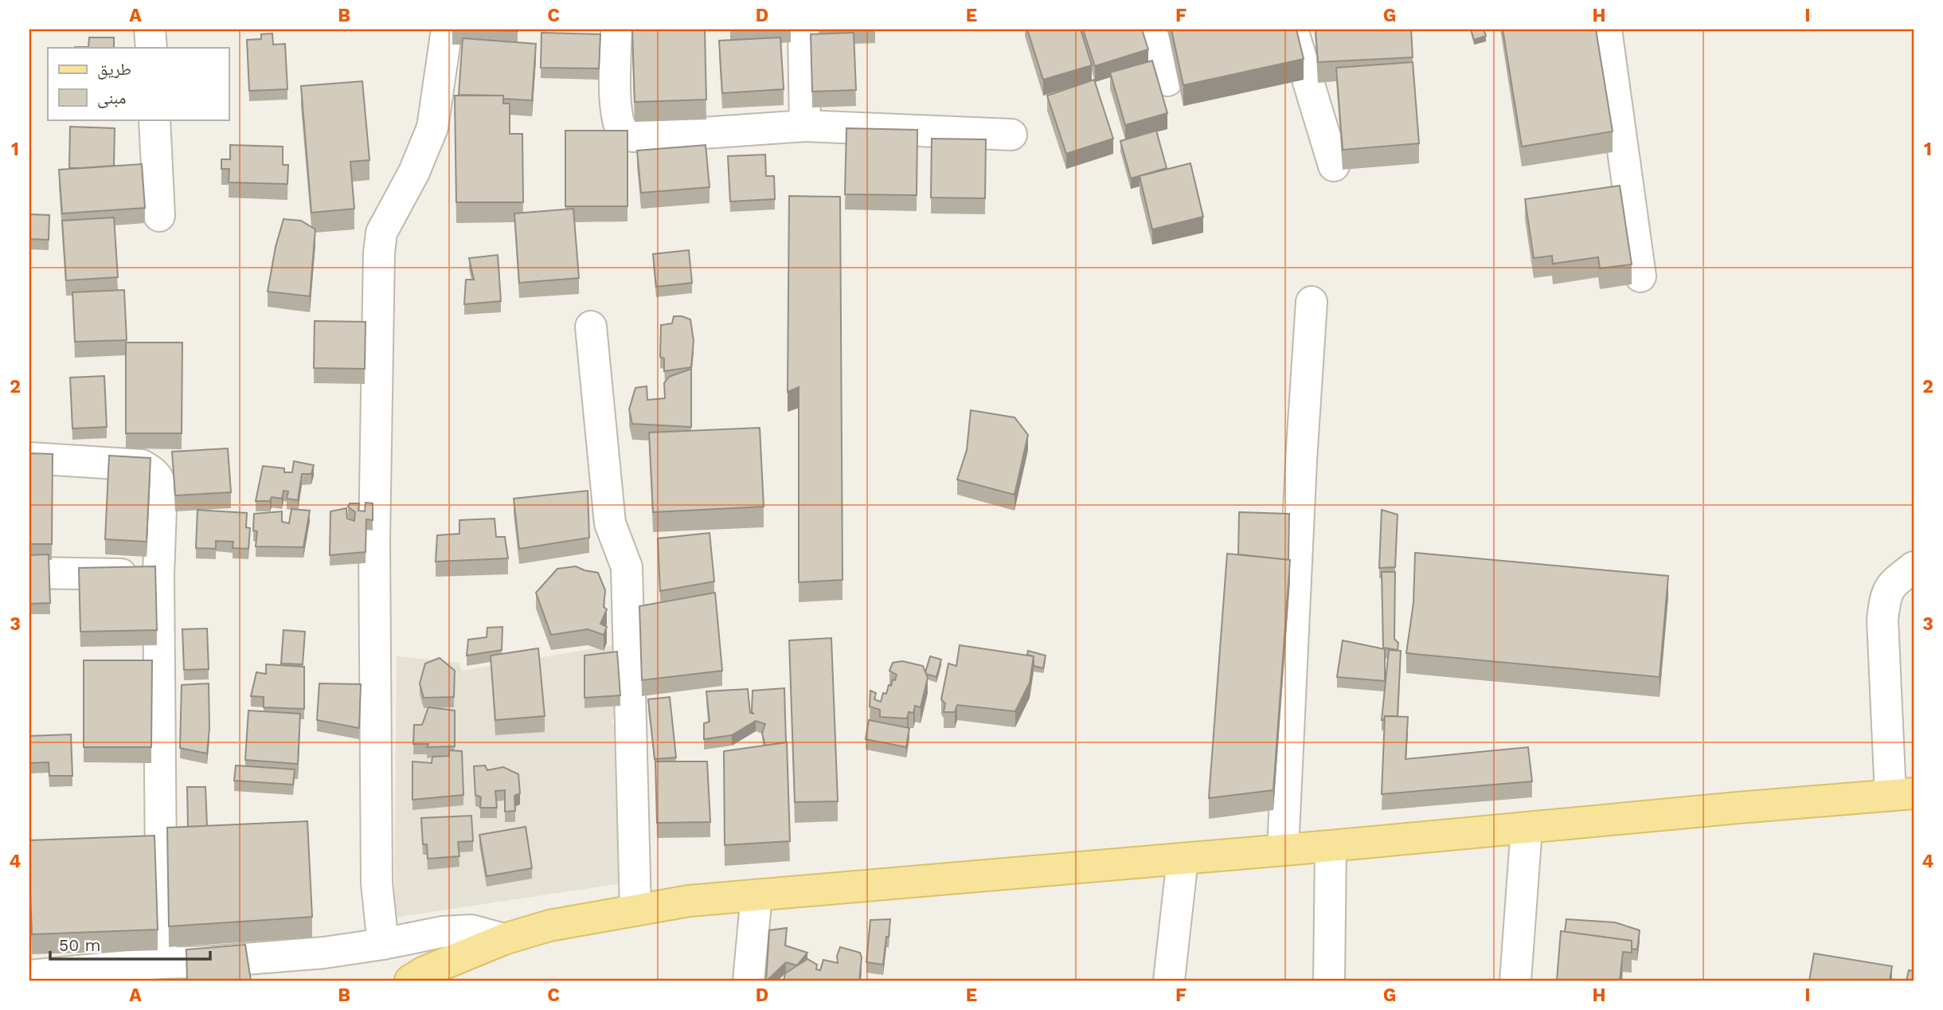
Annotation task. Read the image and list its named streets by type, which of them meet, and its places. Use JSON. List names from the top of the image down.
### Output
{
  "legend": ["طريق", "مبنى"],
  "scale_bar": "50 m",
  "grid": {
    "columns": [
      "A",
      "B",
      "C",
      "D",
      "E",
      "F",
      "G",
      "H",
      "I"
    ],
    "rows": [
      "1",
      "2",
      "3",
      "4"
    ]
  }
}
